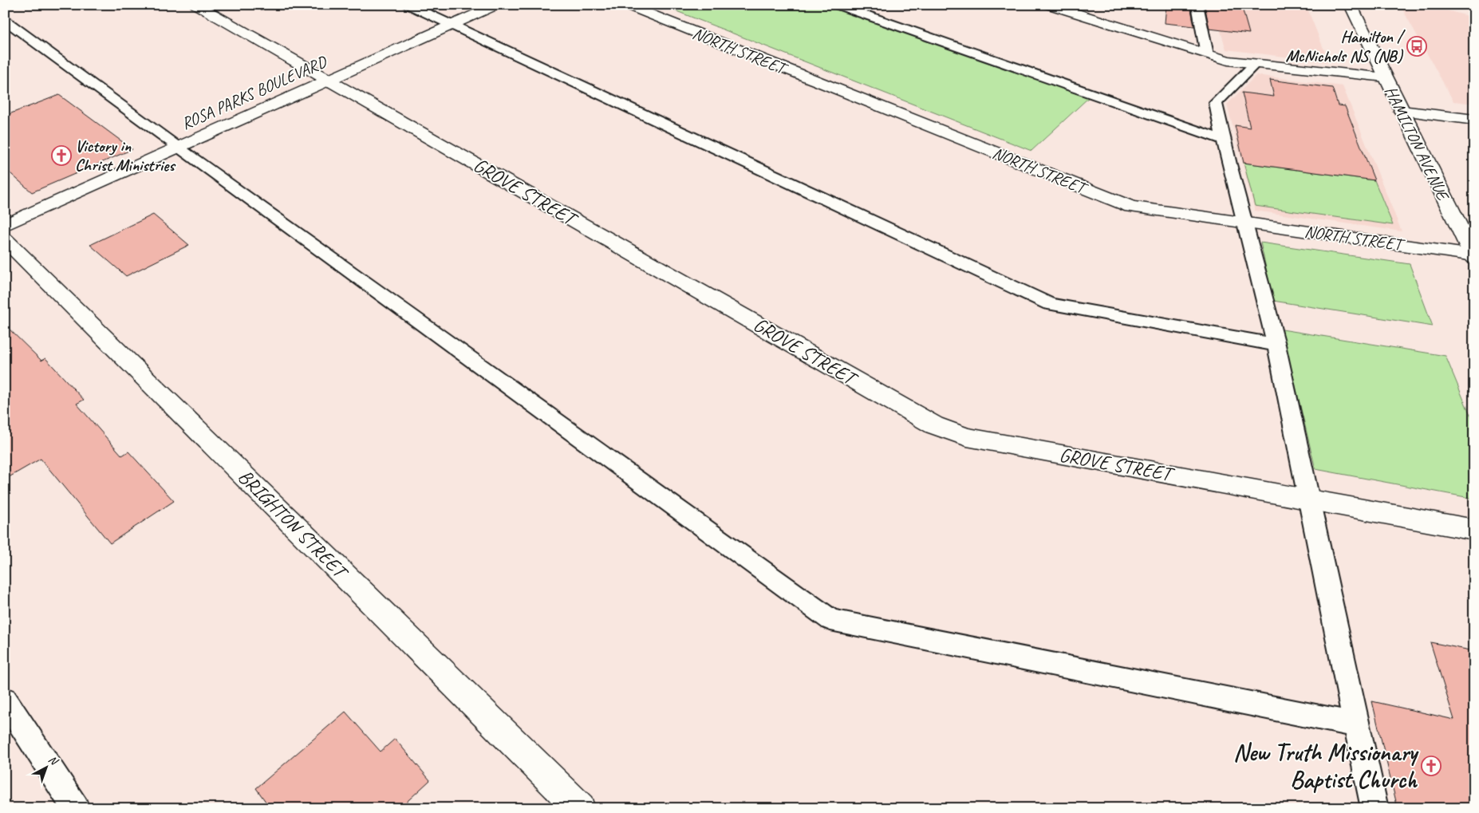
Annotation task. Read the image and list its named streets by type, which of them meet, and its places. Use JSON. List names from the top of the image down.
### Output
{
  "streets": {
    "street": [
      "NORTH STREET",
      "ROSA PARKS BOULEVARD",
      "HAMILTON AVENUE",
      "GROVE STREET",
      "BRIGHTON STREET"
    ]
  },
  "crossings": [
    ["NORTH STREET", "HAMILTON AVENUE"],
    ["ROSA PARKS BOULEVARD", "GROVE STREET"]
  ],
  "places": {
    "bus stop": ["Hamilton / McNichols NS (NB)"],
    "church": ["Victory in Christ Ministries", "New Truth Missionary Baptist Church"]
  },
  "north": "top right"
}
